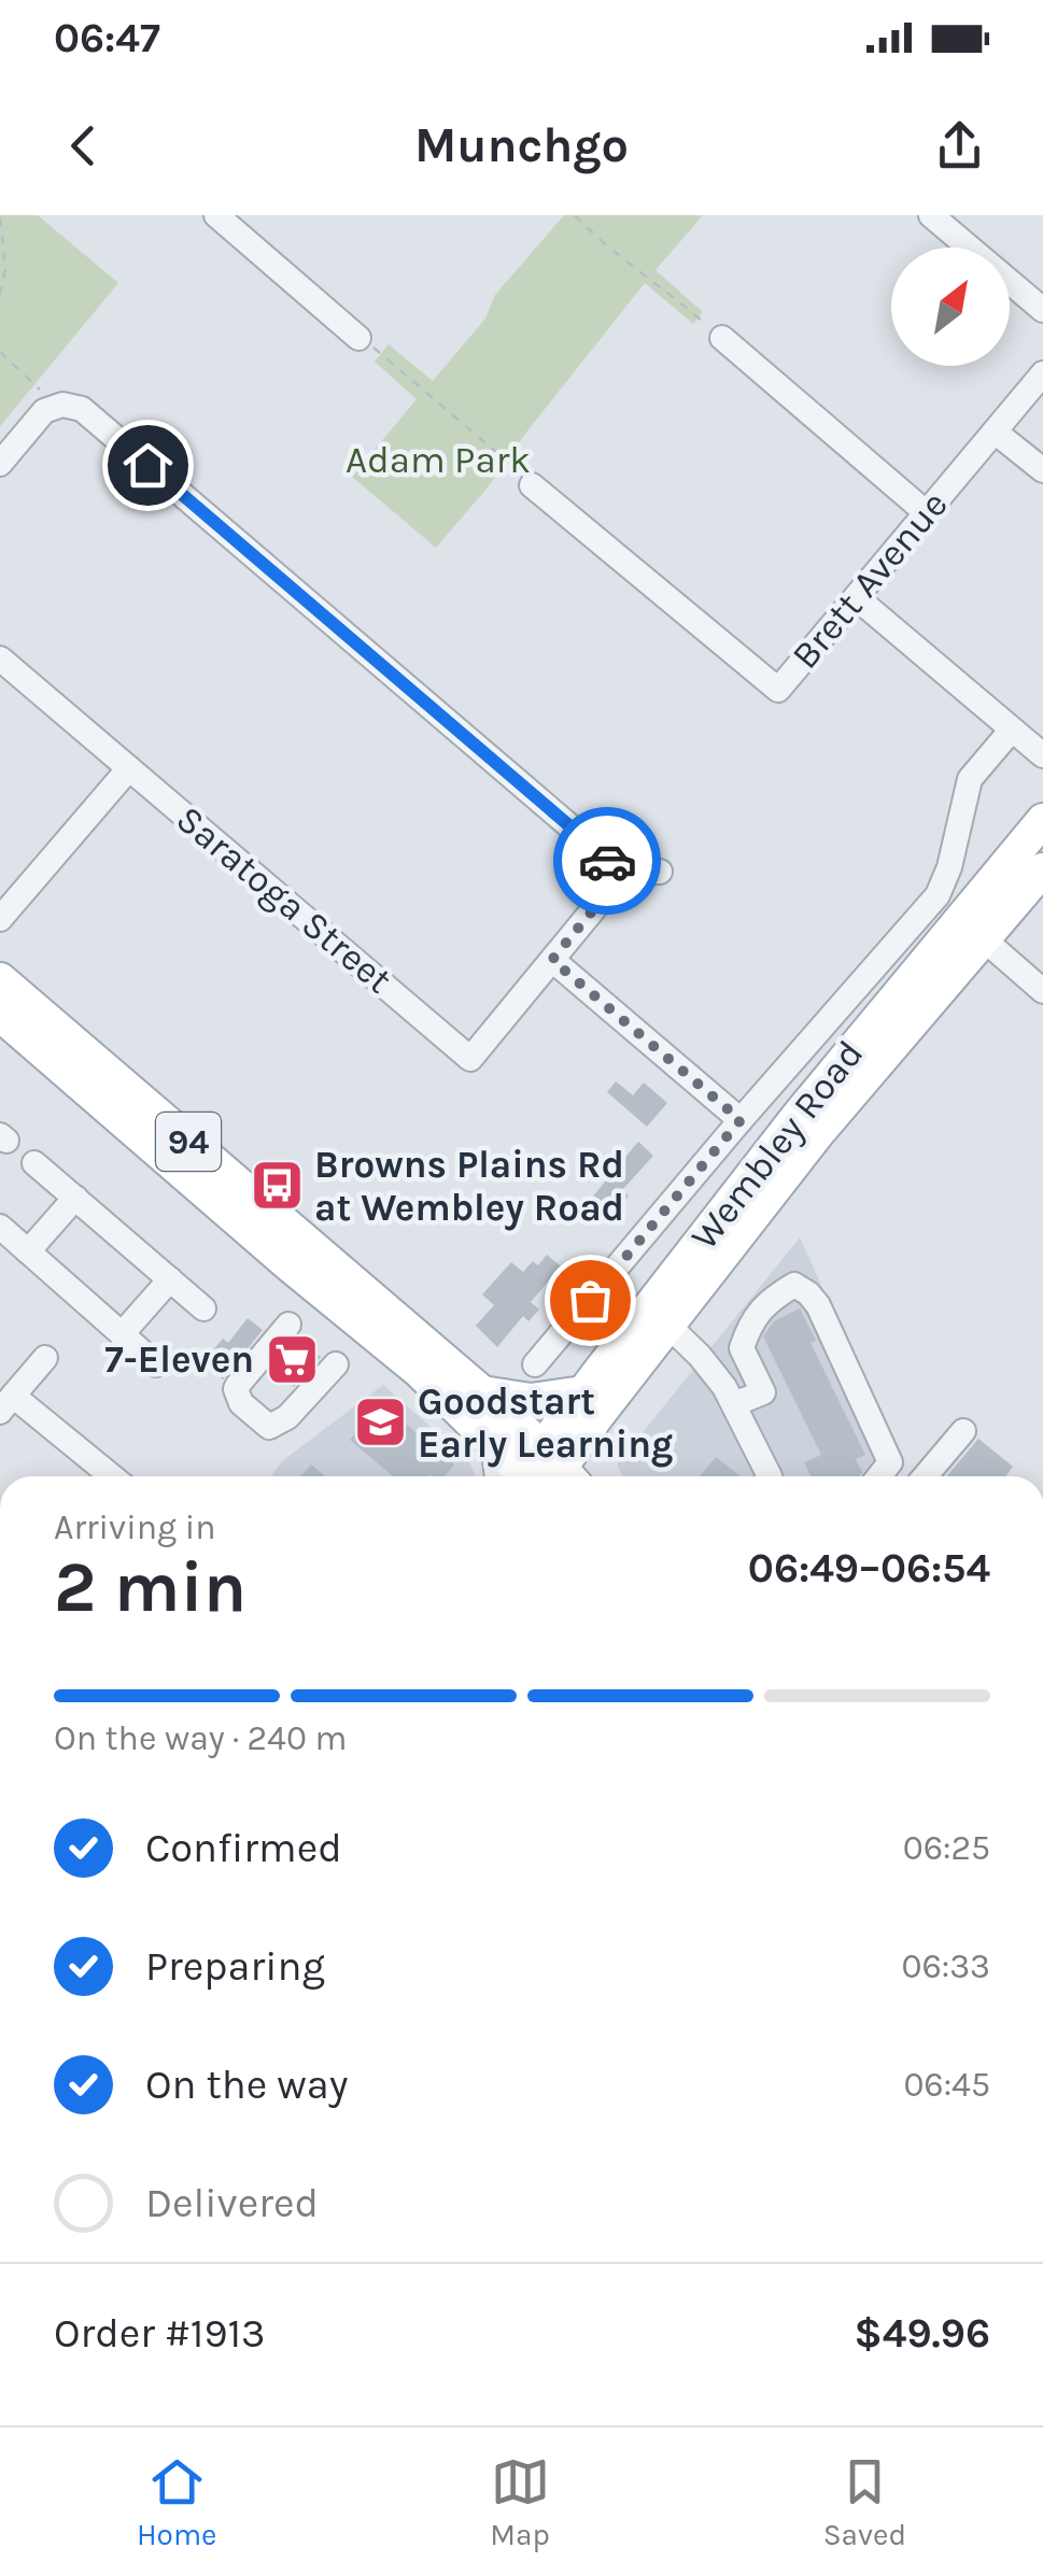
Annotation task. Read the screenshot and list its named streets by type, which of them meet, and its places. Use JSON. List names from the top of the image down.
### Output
{
  "streets": {
    "main road": ["94", "Wembley Road"],
    "street": ["Brett Avenue", "Saratoga Street"]
  },
  "crossings": [
    ["94", "Wembley Road"]
  ],
  "parks": ["Adam Park"],
  "places": {
    "bus stop": ["Browns Plains Rd at Wembley Road"],
    "supermarket": ["7-Eleven"],
    "school or university": ["Goodstart Early Learning"]
  },
  "north": "top right",
  "page": {
    "status": "06:47",
    "header": "Munchgo",
    "heading": ["2 min", "Arriving in", "06:49–06:54"],
    "panel": ["Order #1913", "$49.96"],
    "bar": "On the way · 240 m",
    "list": [
      ["Confirmed", "06:25"],
      ["Preparing", "06:33"],
      ["On the way", "06:45"],
      "Delivered"
    ],
    "tabs": ["Home", "Map", "Saved"]
  }
}
